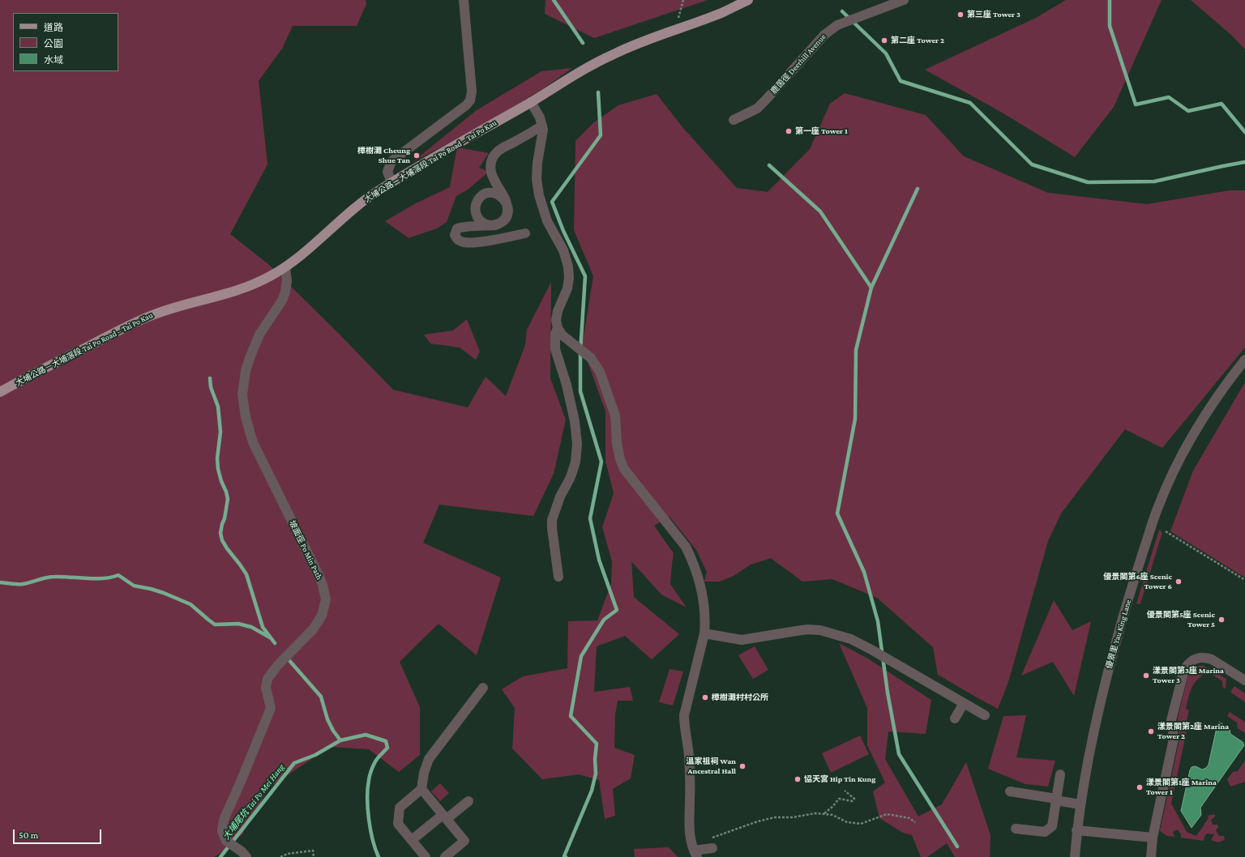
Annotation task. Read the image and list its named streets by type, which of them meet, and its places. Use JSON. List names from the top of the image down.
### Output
{
  "streets": {
    "main road": ["大埔公路－大埔滘段 Tai Po Road – Tai Po Kau"],
    "street": ["鹿茵徑 Deerhill Avenue", "坡面徑 Po Min Path", "優景里 Yau King Lane"]
  },
  "crossings": [
    ["大埔公路－大埔滘段 Tai Po Road – Tai Po Kau", "坡面徑 Po Min Path"]
  ],
  "water": ["大埔尾坑 Tai Po Mei Hang"],
  "places": [
    "第三座 Tower 3",
    "第二座 Tower 2",
    "第一座 Tower 1",
    "樟樹灘 Cheung Shue Tan",
    "優景閣第6座 Scenic Tower 6",
    "優景閣第5座 Scenic Tower 5",
    "漾景閣第3座 Marina Tower 3",
    "樟樹灘村村公所",
    "漾景閣第2座 Marina Tower 2",
    "溫家祖祠 Wan Ancestral Hall",
    "協天宮 Hip Tin Kung",
    "漾景閣第1座 Marina Tower 1"
  ],
  "legend": ["道路", "公園", "水域"],
  "scale_bar": "50 m"
}
